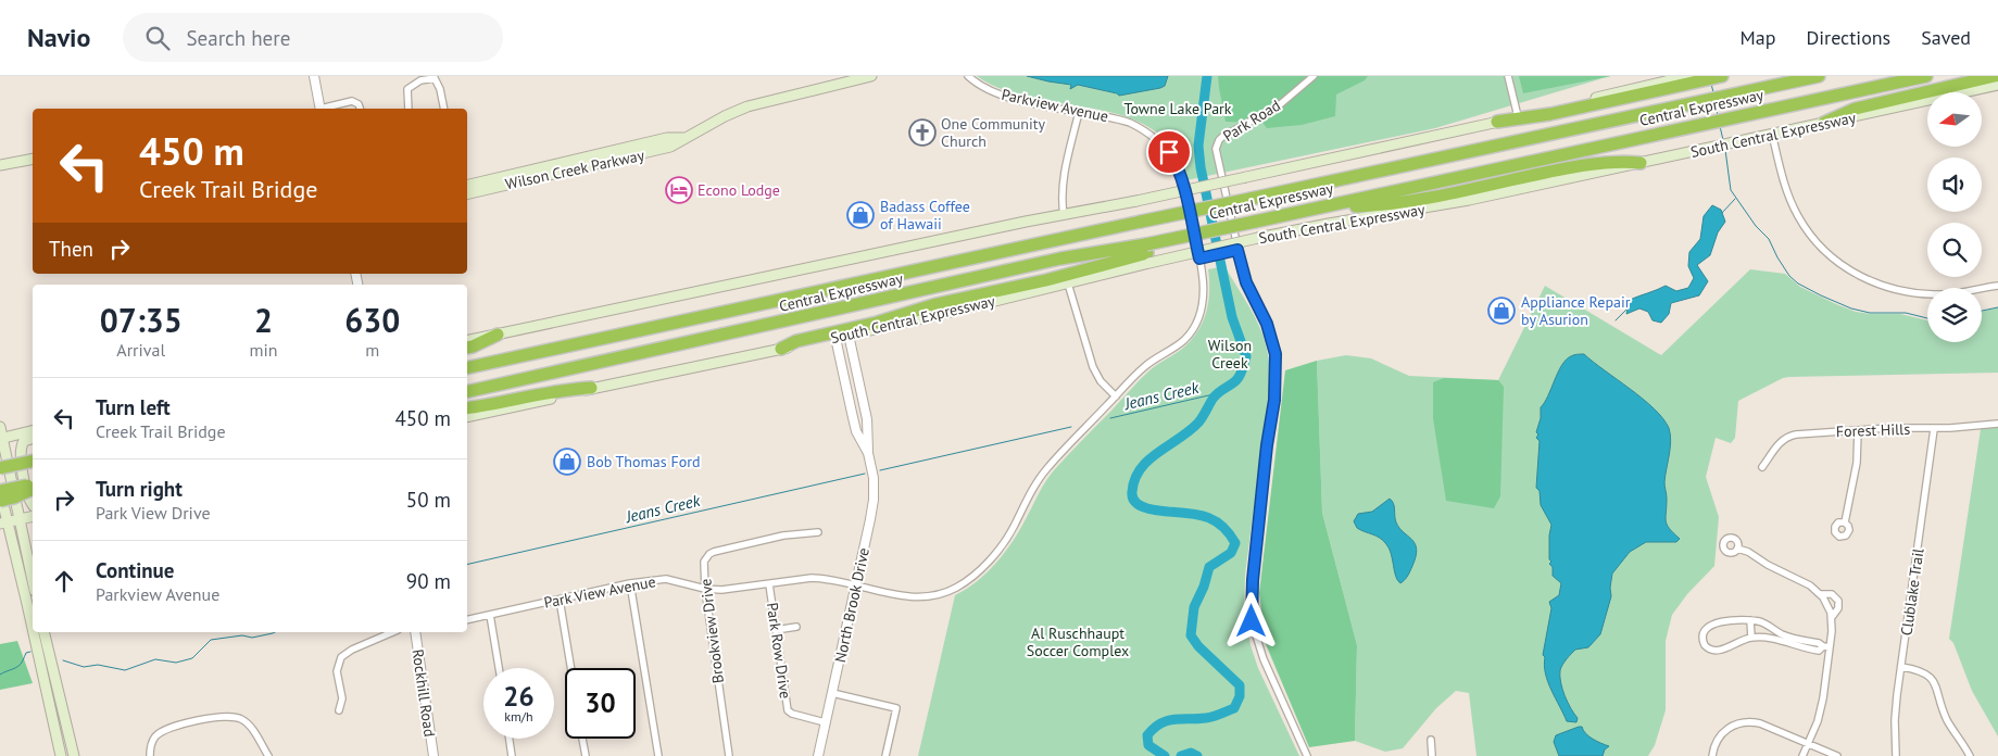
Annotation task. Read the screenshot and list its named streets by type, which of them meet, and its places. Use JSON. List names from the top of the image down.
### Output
{
  "streets": {
    "highway": ["Central Expressway"],
    "main road": ["South Central Expressway", "Wilson Creek Parkway"],
    "street": [
      "Parkview Avenue",
      "Park Road",
      "Forest Hills",
      "Park View Avenue",
      "Clublake Trail",
      "North Brook Drive",
      "Brookview Drive",
      "Park Row Drive",
      "Rockhill Road"
    ]
  },
  "crossings": [
    ["Parkview Avenue", "Park View Avenue"],
    ["Central Expressway", "South Central Expressway"],
    ["South Central Expressway", "North Brook Drive"],
    ["Forest Hills", "Clublake Trail"],
    ["Park View Avenue", "North Brook Drive"],
    ["Park View Avenue", "Brookview Drive"],
    ["Park View Avenue", "Park Row Drive"],
    ["North Brook Drive", "Park Row Drive"]
  ],
  "water": ["Jeans Creek"],
  "parks": ["Towne Lake Park", "Wilson Creek", "Al Ruschhaupt Soccer Complex"],
  "places": {
    "church": ["One Community Church"],
    "hotel": ["Econo Lodge"],
    "shop": ["Badass Coffee of Hawaii", "Appliance Repair by Asurion", "Bob Thomas Ford"]
  },
  "north": "left",
  "page": {
    "header": "Navio",
    "search": "Search here",
    "nav": ["Map", "Directions", "Saved"],
    "turn": ["450 m", "Creek Trail Bridge"],
    "then": "Then",
    "eta": [
      "07:35",
      "Arrival",
      "2",
      "min",
      "630",
      "m"
    ],
    "list": [
      {
        "name": "Turn left",
        "note": "Creek Trail Bridge",
        "value": "450 m"
      },
      {
        "name": "Turn right",
        "note": "Park View Drive",
        "value": "50 m"
      },
      {
        "name": "Continue",
        "note": "Parkview Avenue",
        "value": "90 m"
      }
    ],
    "speed": "26 km/h",
    "limit": "30"
  }
}
